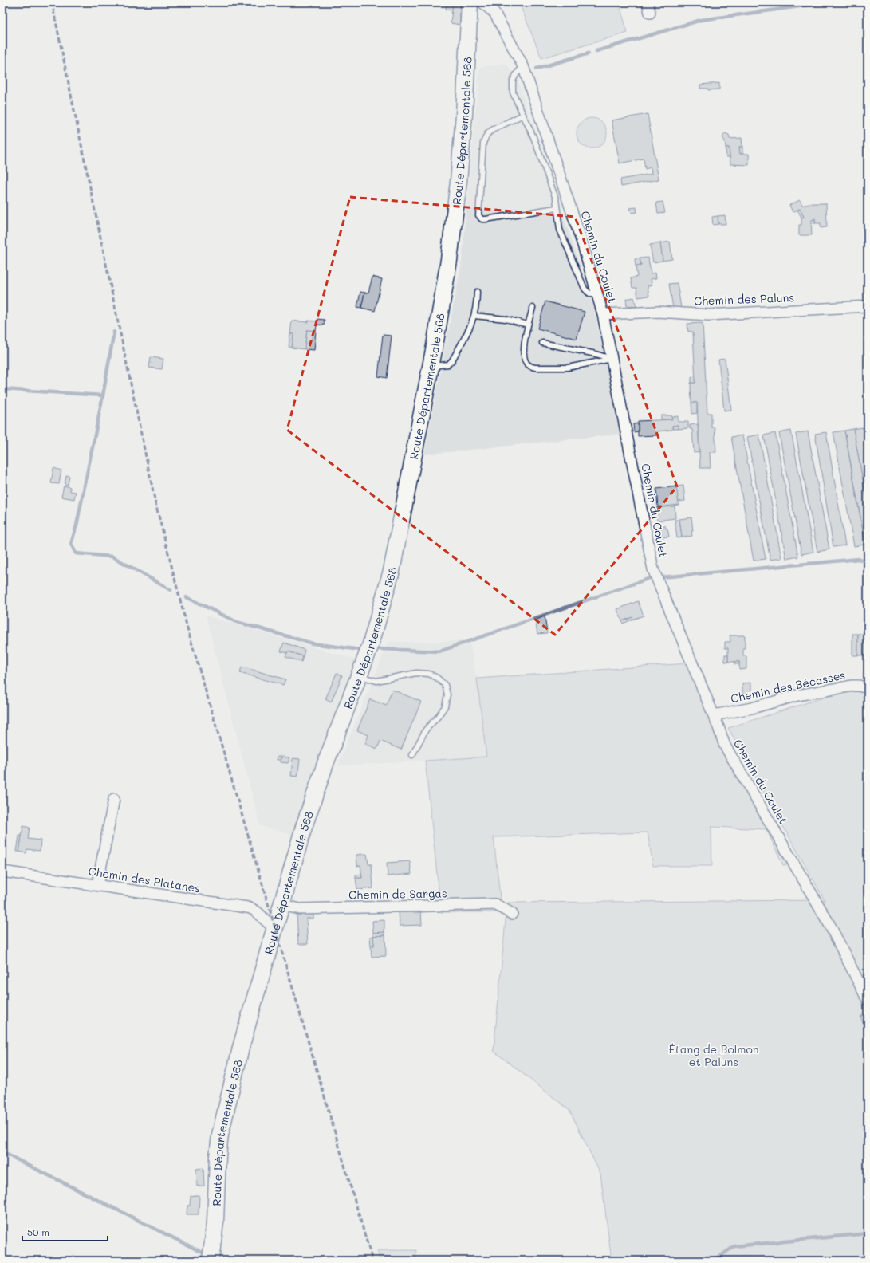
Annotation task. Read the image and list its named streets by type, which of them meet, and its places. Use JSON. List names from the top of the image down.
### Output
{
  "streets": {
    "main road": ["Route Départementale 568"],
    "street": [
      "Chemin du Coulet",
      "Chemin des Paluns",
      "Chemin des Bécasses",
      "Chemin des Platanes",
      "Chemin de Sargas"
    ]
  },
  "crossings": [
    ["Route Départementale 568", "Chemin des Platanes"],
    ["Route Départementale 568", "Chemin de Sargas"],
    ["Chemin du Coulet", "Chemin des Paluns"],
    ["Chemin du Coulet", "Chemin des Bécasses"]
  ],
  "parks": ["Étang de Bolmon et Paluns"],
  "scale_bar": "50 m"
}
